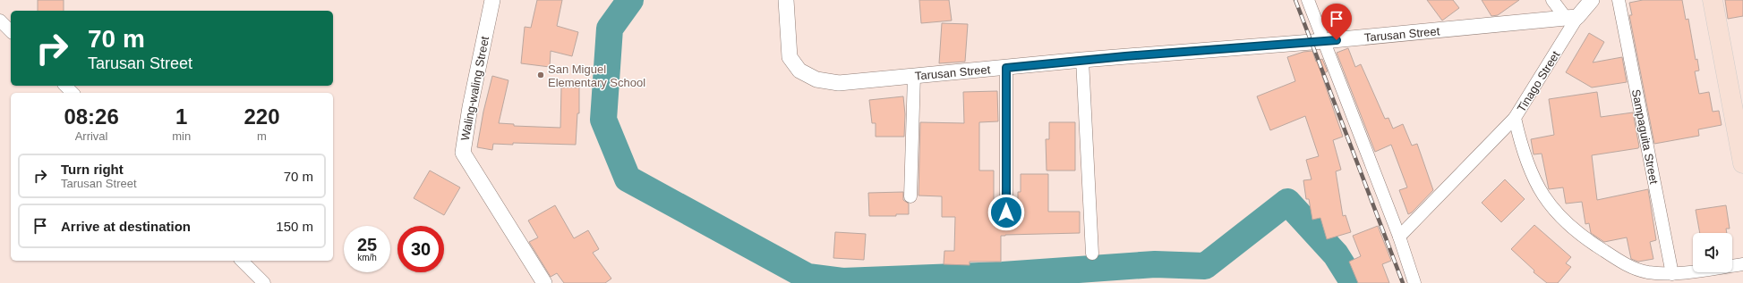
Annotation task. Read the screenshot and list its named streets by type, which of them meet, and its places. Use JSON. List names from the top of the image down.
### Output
{
  "streets": {
    "street": [
      "Tarusan Street",
      "Tinago Street",
      "Waling-waling Street",
      "Sampaguita Street"
    ]
  },
  "crossings": [
    ["Tarusan Street", "Tinago Street"],
    ["Tinago Street", "Sampaguita Street"]
  ],
  "places": ["San Miguel Elementary School"],
  "page": {
    "turn": ["70 m", "Tarusan Street"],
    "eta": [
      "08:26",
      "Arrival",
      "1",
      "min",
      "220",
      "m"
    ],
    "list": [
      {
        "name": "Turn right",
        "note": "Tarusan Street",
        "value": "70 m"
      },
      {
        "name": "Arrive at destination",
        "value": "150 m"
      }
    ],
    "speed": "25 km/h",
    "limit": "30"
  }
}
